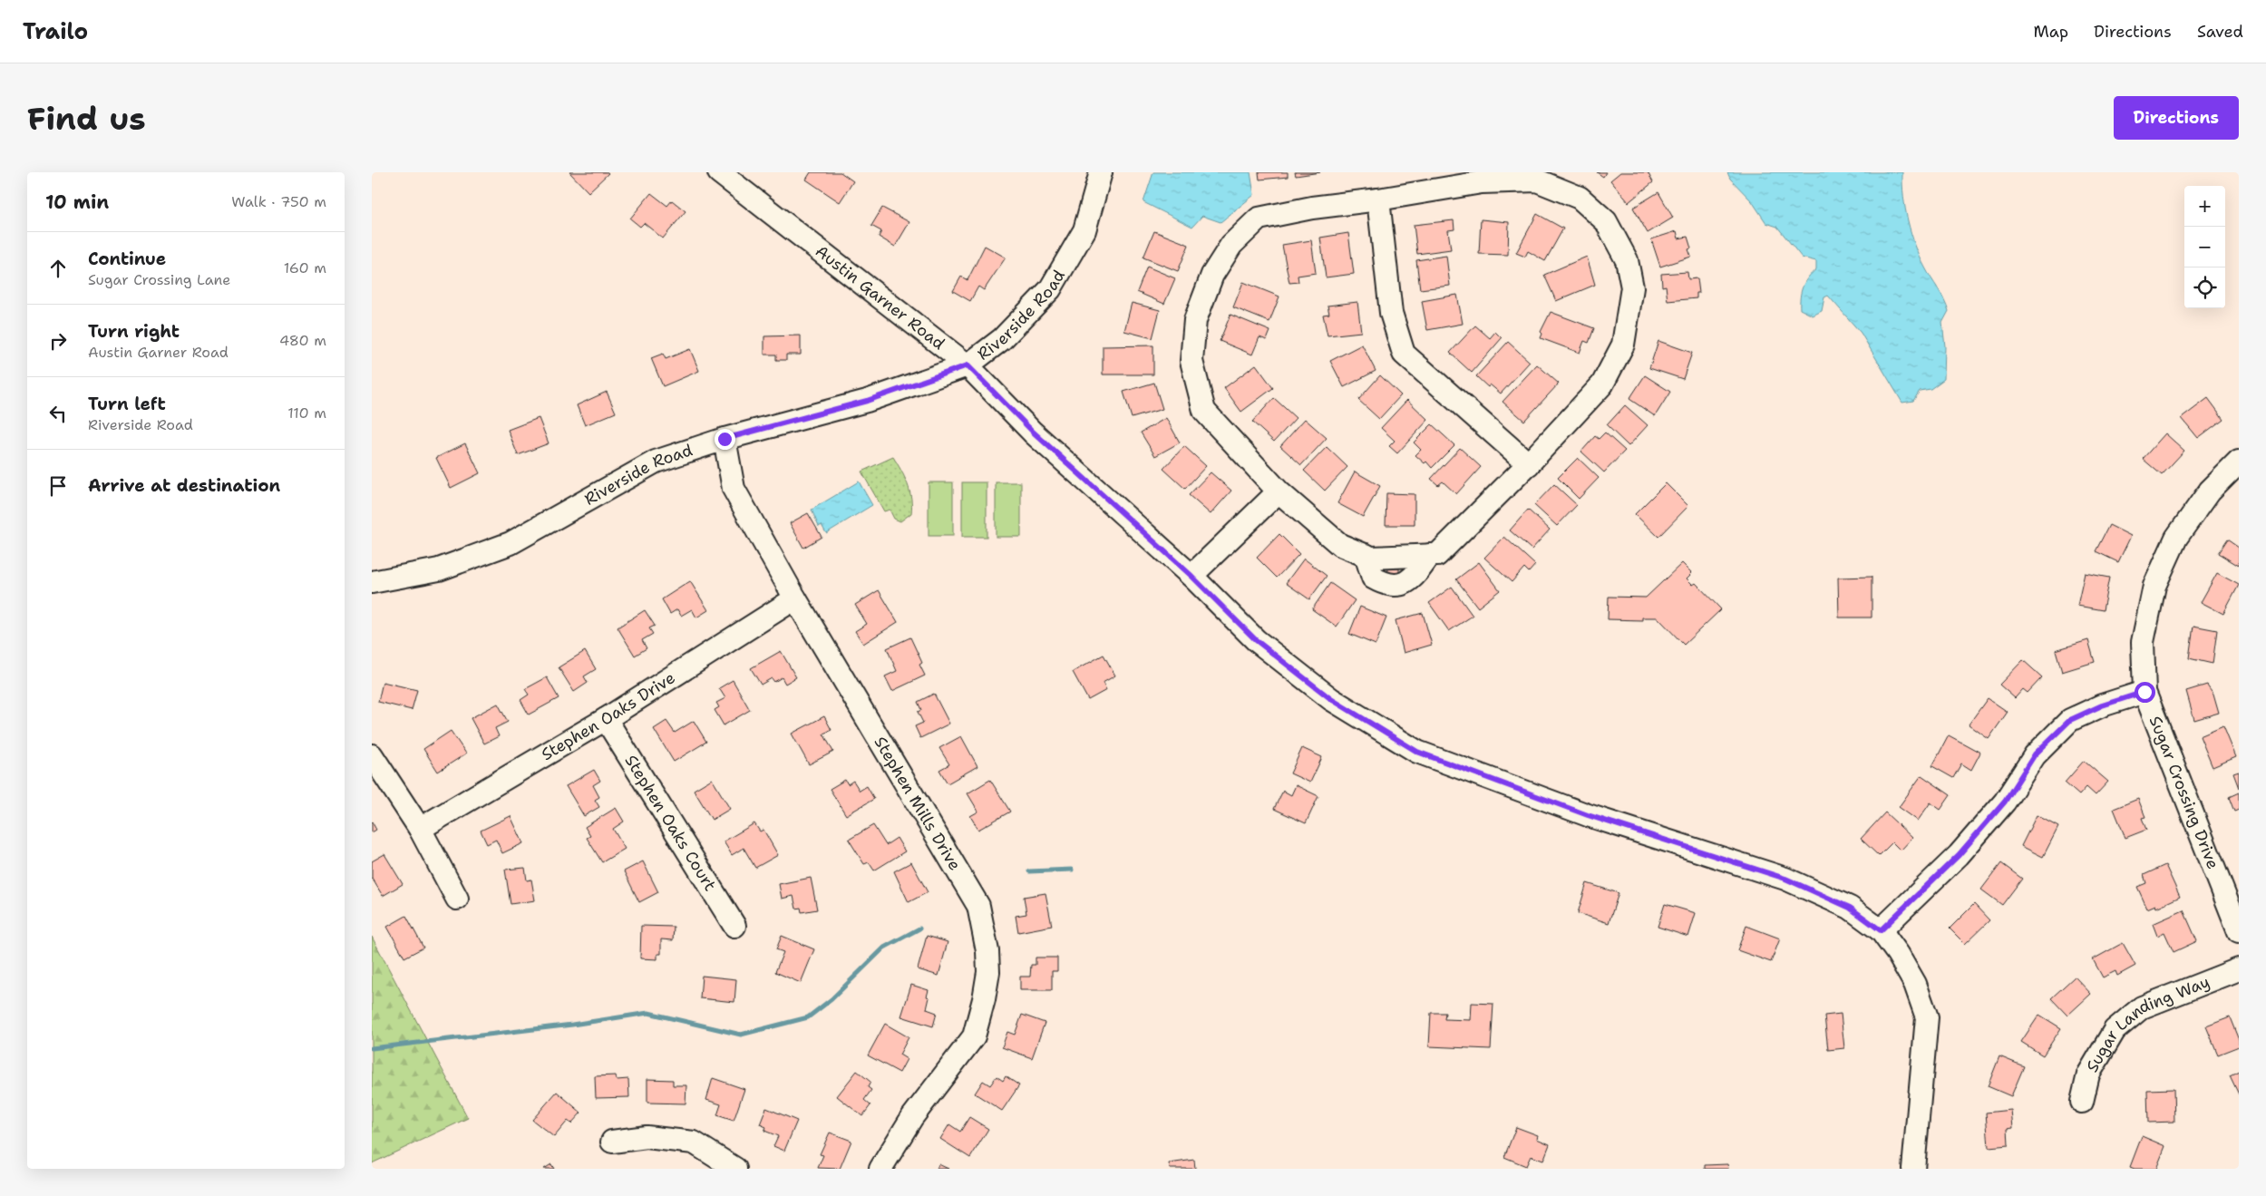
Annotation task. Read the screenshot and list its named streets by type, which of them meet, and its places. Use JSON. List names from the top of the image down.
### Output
{
  "streets": {
    "street": [
      "Austin Garner Road",
      "Riverside Road",
      "Stephen Oaks Drive",
      "Sugar Crossing Drive",
      "Stephen Mills Drive",
      "Stephen Oaks Court",
      "Sugar Landing Way"
    ]
  },
  "crossings": [
    ["Austin Garner Road", "Riverside Road"],
    ["Riverside Road", "Stephen Mills Drive"],
    ["Stephen Oaks Drive", "Stephen Mills Drive"],
    ["Stephen Oaks Drive", "Stephen Oaks Court"]
  ],
  "page": {
    "header": "Trailo",
    "nav": ["Map", "Directions", "Saved"],
    "buttons": "Directions",
    "title": "Find us",
    "heading": ["10 min", "Walk · 750 m"],
    "map_buttons": ["+", "−"],
    "list": [
      ["Continue", "Sugar Crossing Lane", "160 m"],
      ["Turn right", "Austin Garner Road", "480 m"],
      ["Turn left", "Riverside Road", "110 m"],
      "Arrive at destination"
    ]
  }
}
